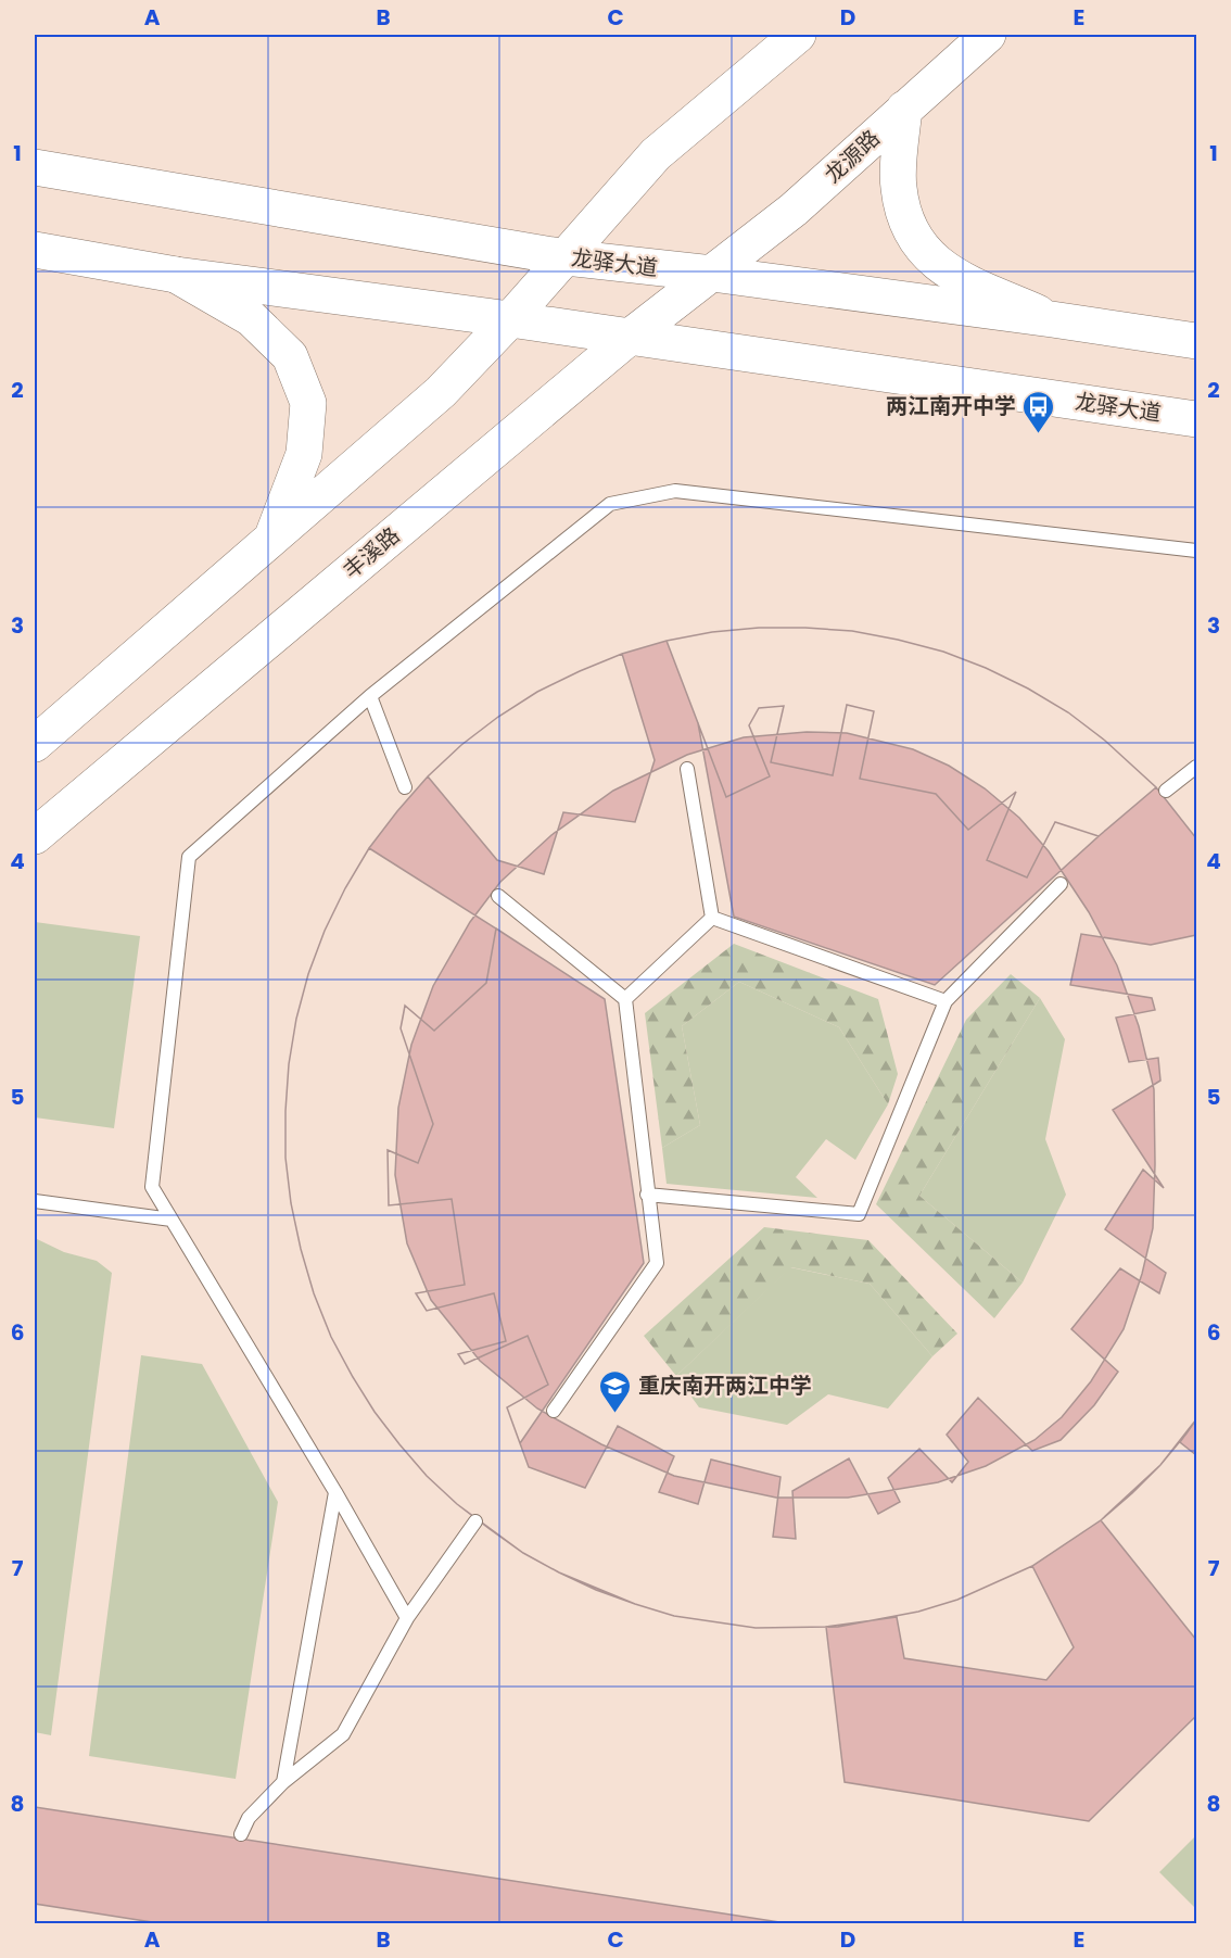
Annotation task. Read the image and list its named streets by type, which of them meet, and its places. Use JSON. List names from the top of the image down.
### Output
{
  "streets": {
    "main road": ["龙源路", "龙驿大道", "丰溪路"]
  },
  "crossings": [
    ["龙源路", "龙驿大道"],
    ["龙源路", "丰溪路"],
    ["龙驿大道", "丰溪路"]
  ],
  "places": {
    "bus stop": ["两江南开中学"],
    "school or university": ["重庆南开两江中学"]
  },
  "grid": {
    "columns": [
      "A",
      "B",
      "C",
      "D",
      "E"
    ],
    "rows": [
      "1",
      "2",
      "3",
      "4",
      "5",
      "6",
      "7",
      "8"
    ]
  }
}
